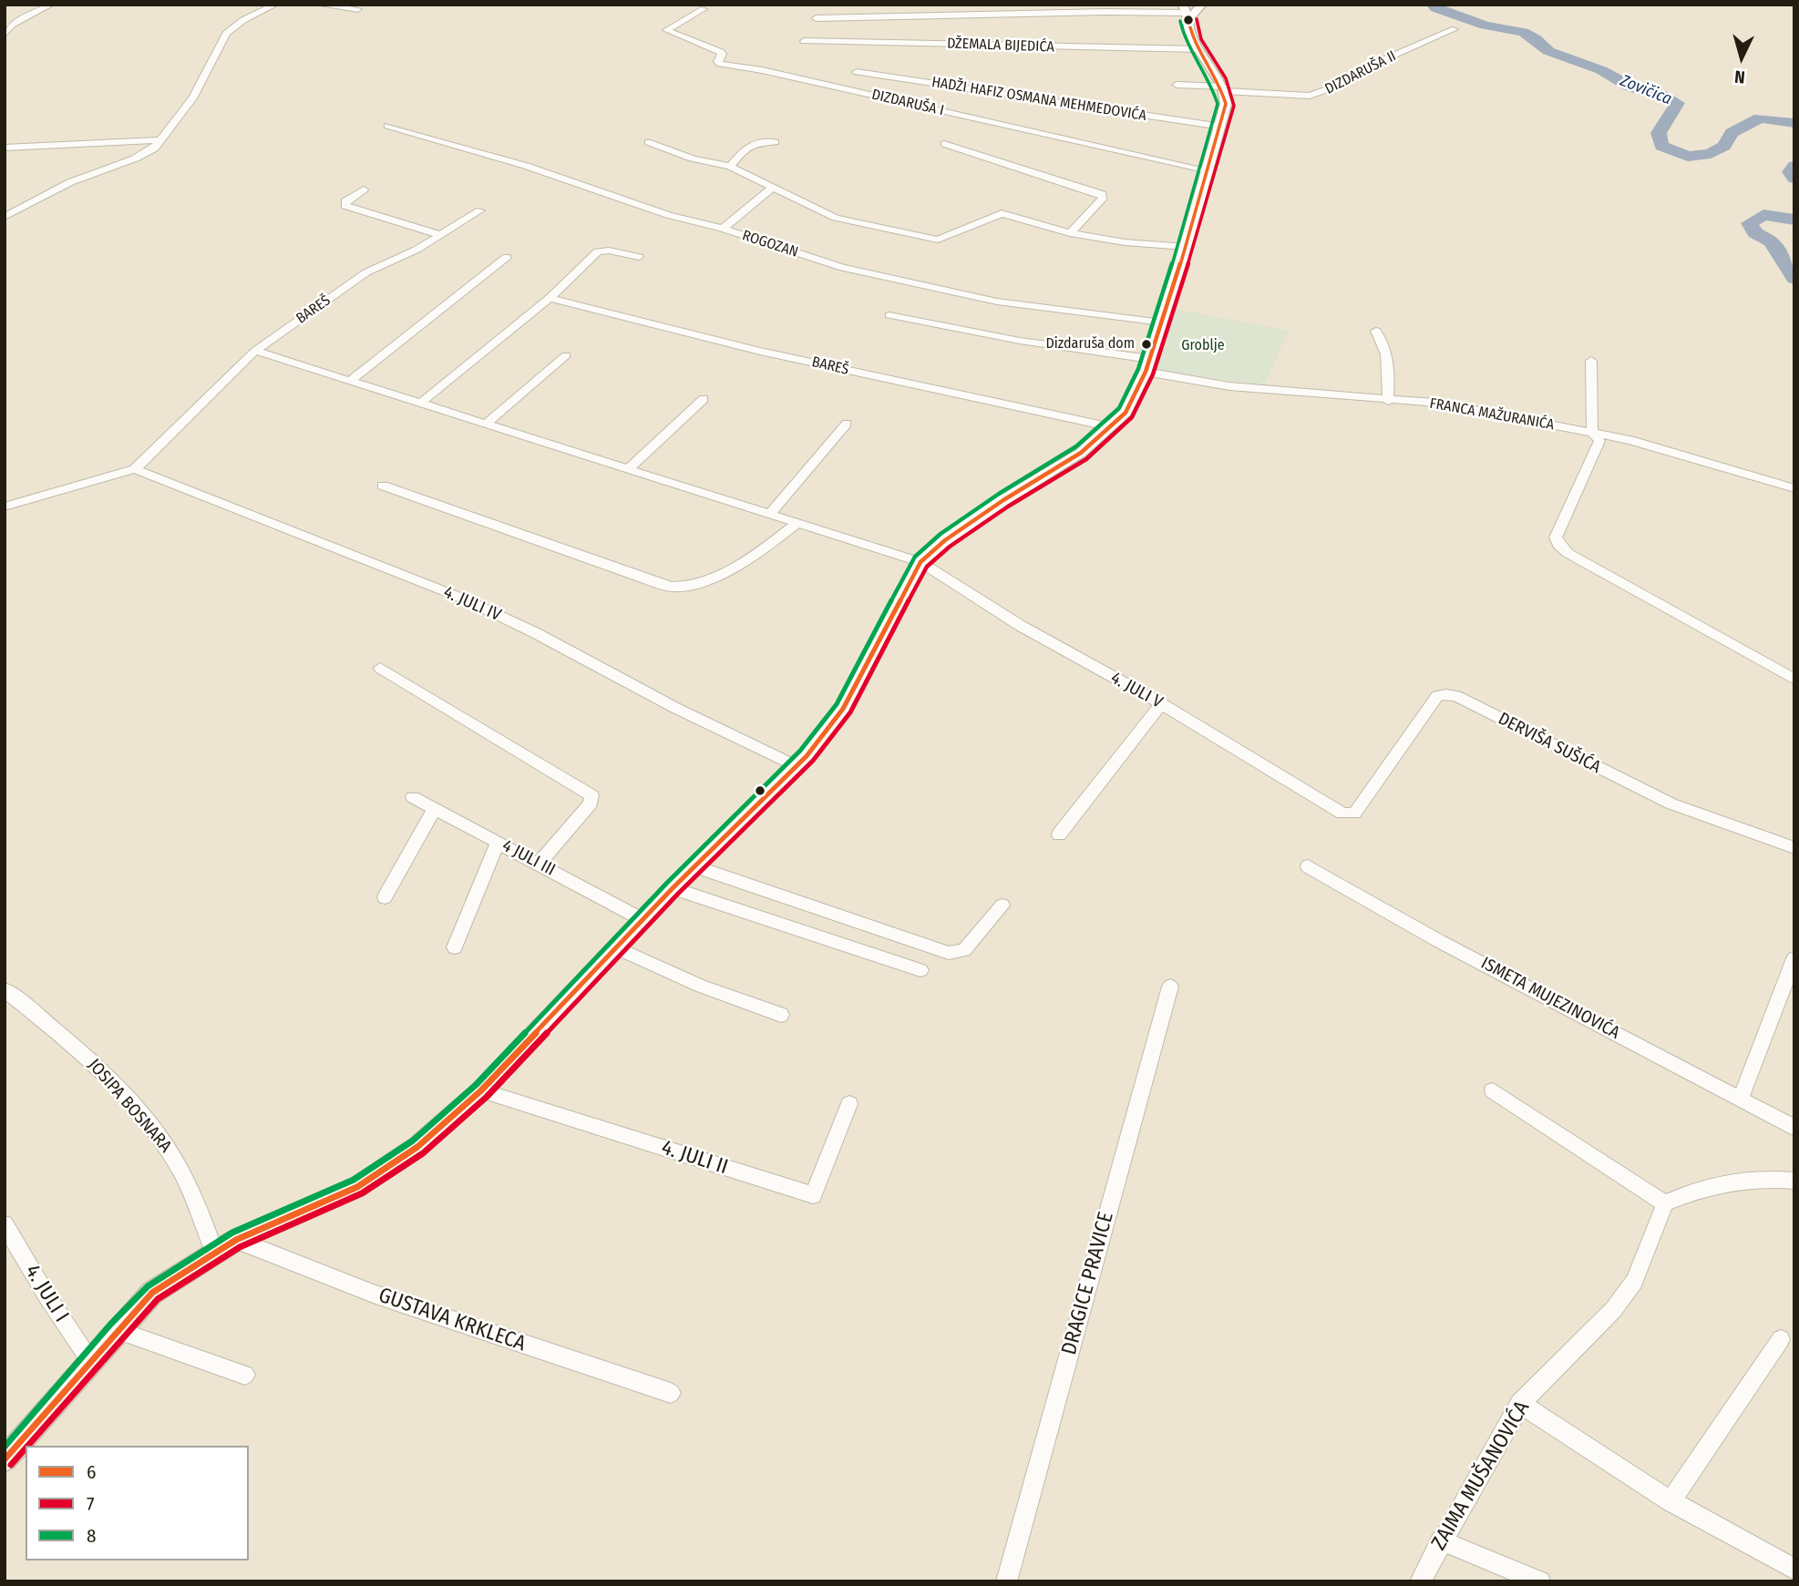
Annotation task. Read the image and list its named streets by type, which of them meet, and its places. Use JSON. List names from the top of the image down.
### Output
{
  "streets": {
    "street": [
      "DŽEMALA BIJEDIĆA",
      "DIZDARUŠA II",
      "HADŽI HAFIZ OSMANA MEHMEDOVIĆA",
      "DIZDARUŠA I",
      "ROGOZAN",
      "BAREŠ",
      "FRANCA MAŽURANIĆA",
      "4. JULI IV",
      "4. JULI V",
      "DERVIŠA SUŠIĆA",
      "4 JULI III",
      "ISMETA MUJEZINOVIĆA",
      "JOSIPA BOSNARA",
      "4. JULI II",
      "DRAGICE PRAVICE",
      "4. JULI I",
      "GUSTAVA KRKLECA",
      "ZAIMA MUŠANOVIĆA"
    ]
  },
  "crossings": [
    ["BAREŠ", "4. JULI IV"],
    ["4. JULI V", "DERVIŠA SUŠIĆA"]
  ],
  "water": ["Zovičica"],
  "parks": ["Groblje"],
  "places": ["Dizdaruša dom"],
  "lines": ["transit line 7", "transit line 6", "transit line 8"],
  "legend": ["6", "7", "8"],
  "north": "bottom"
}
